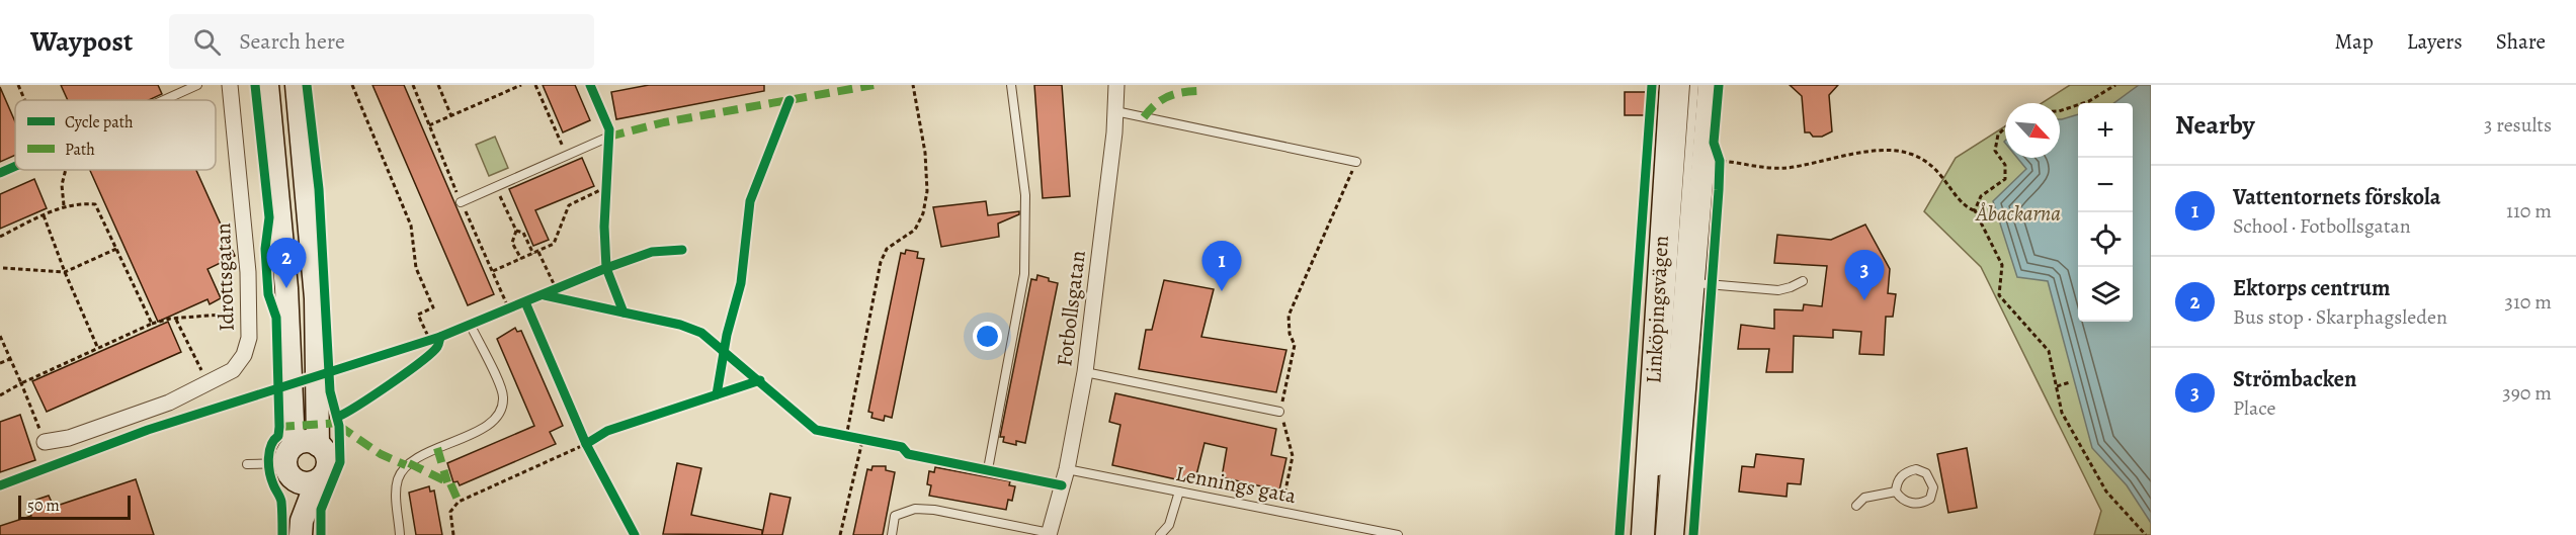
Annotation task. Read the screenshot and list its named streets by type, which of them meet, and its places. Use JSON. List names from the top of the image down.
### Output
{
  "streets": {
    "street": ["Idrottsgatan", "Fotbollsgatan", "Linköpingsvägen"],
    "lane": ["Lennings gata"]
  },
  "crossings": [
    ["Fotbollsgatan", "Lennings gata"]
  ],
  "parks": ["Åbackarna"],
  "legend": ["Cycle path", "Path"],
  "scale_bar": "50 m",
  "north": "bottom right",
  "page": {
    "header": "Waypost",
    "search": "Search here",
    "nav": ["Map", "Layers", "Share"],
    "heading": ["Nearby", "3 results"],
    "map_buttons": ["+", "−"],
    "list": [
      {
        "mark": "1",
        "name": "Vattentornets förskola",
        "note": "School · Fotbollsgatan",
        "value": "110 m"
      },
      {
        "mark": "2",
        "name": "Ektorps centrum",
        "note": "Bus stop · Skarphagsleden",
        "value": "310 m"
      },
      {
        "mark": "3",
        "name": "Strömbacken",
        "note": "Place",
        "value": "390 m"
      }
    ],
    "pins": ["2", "1", "3"],
    "scale": "50 m"
  }
}
